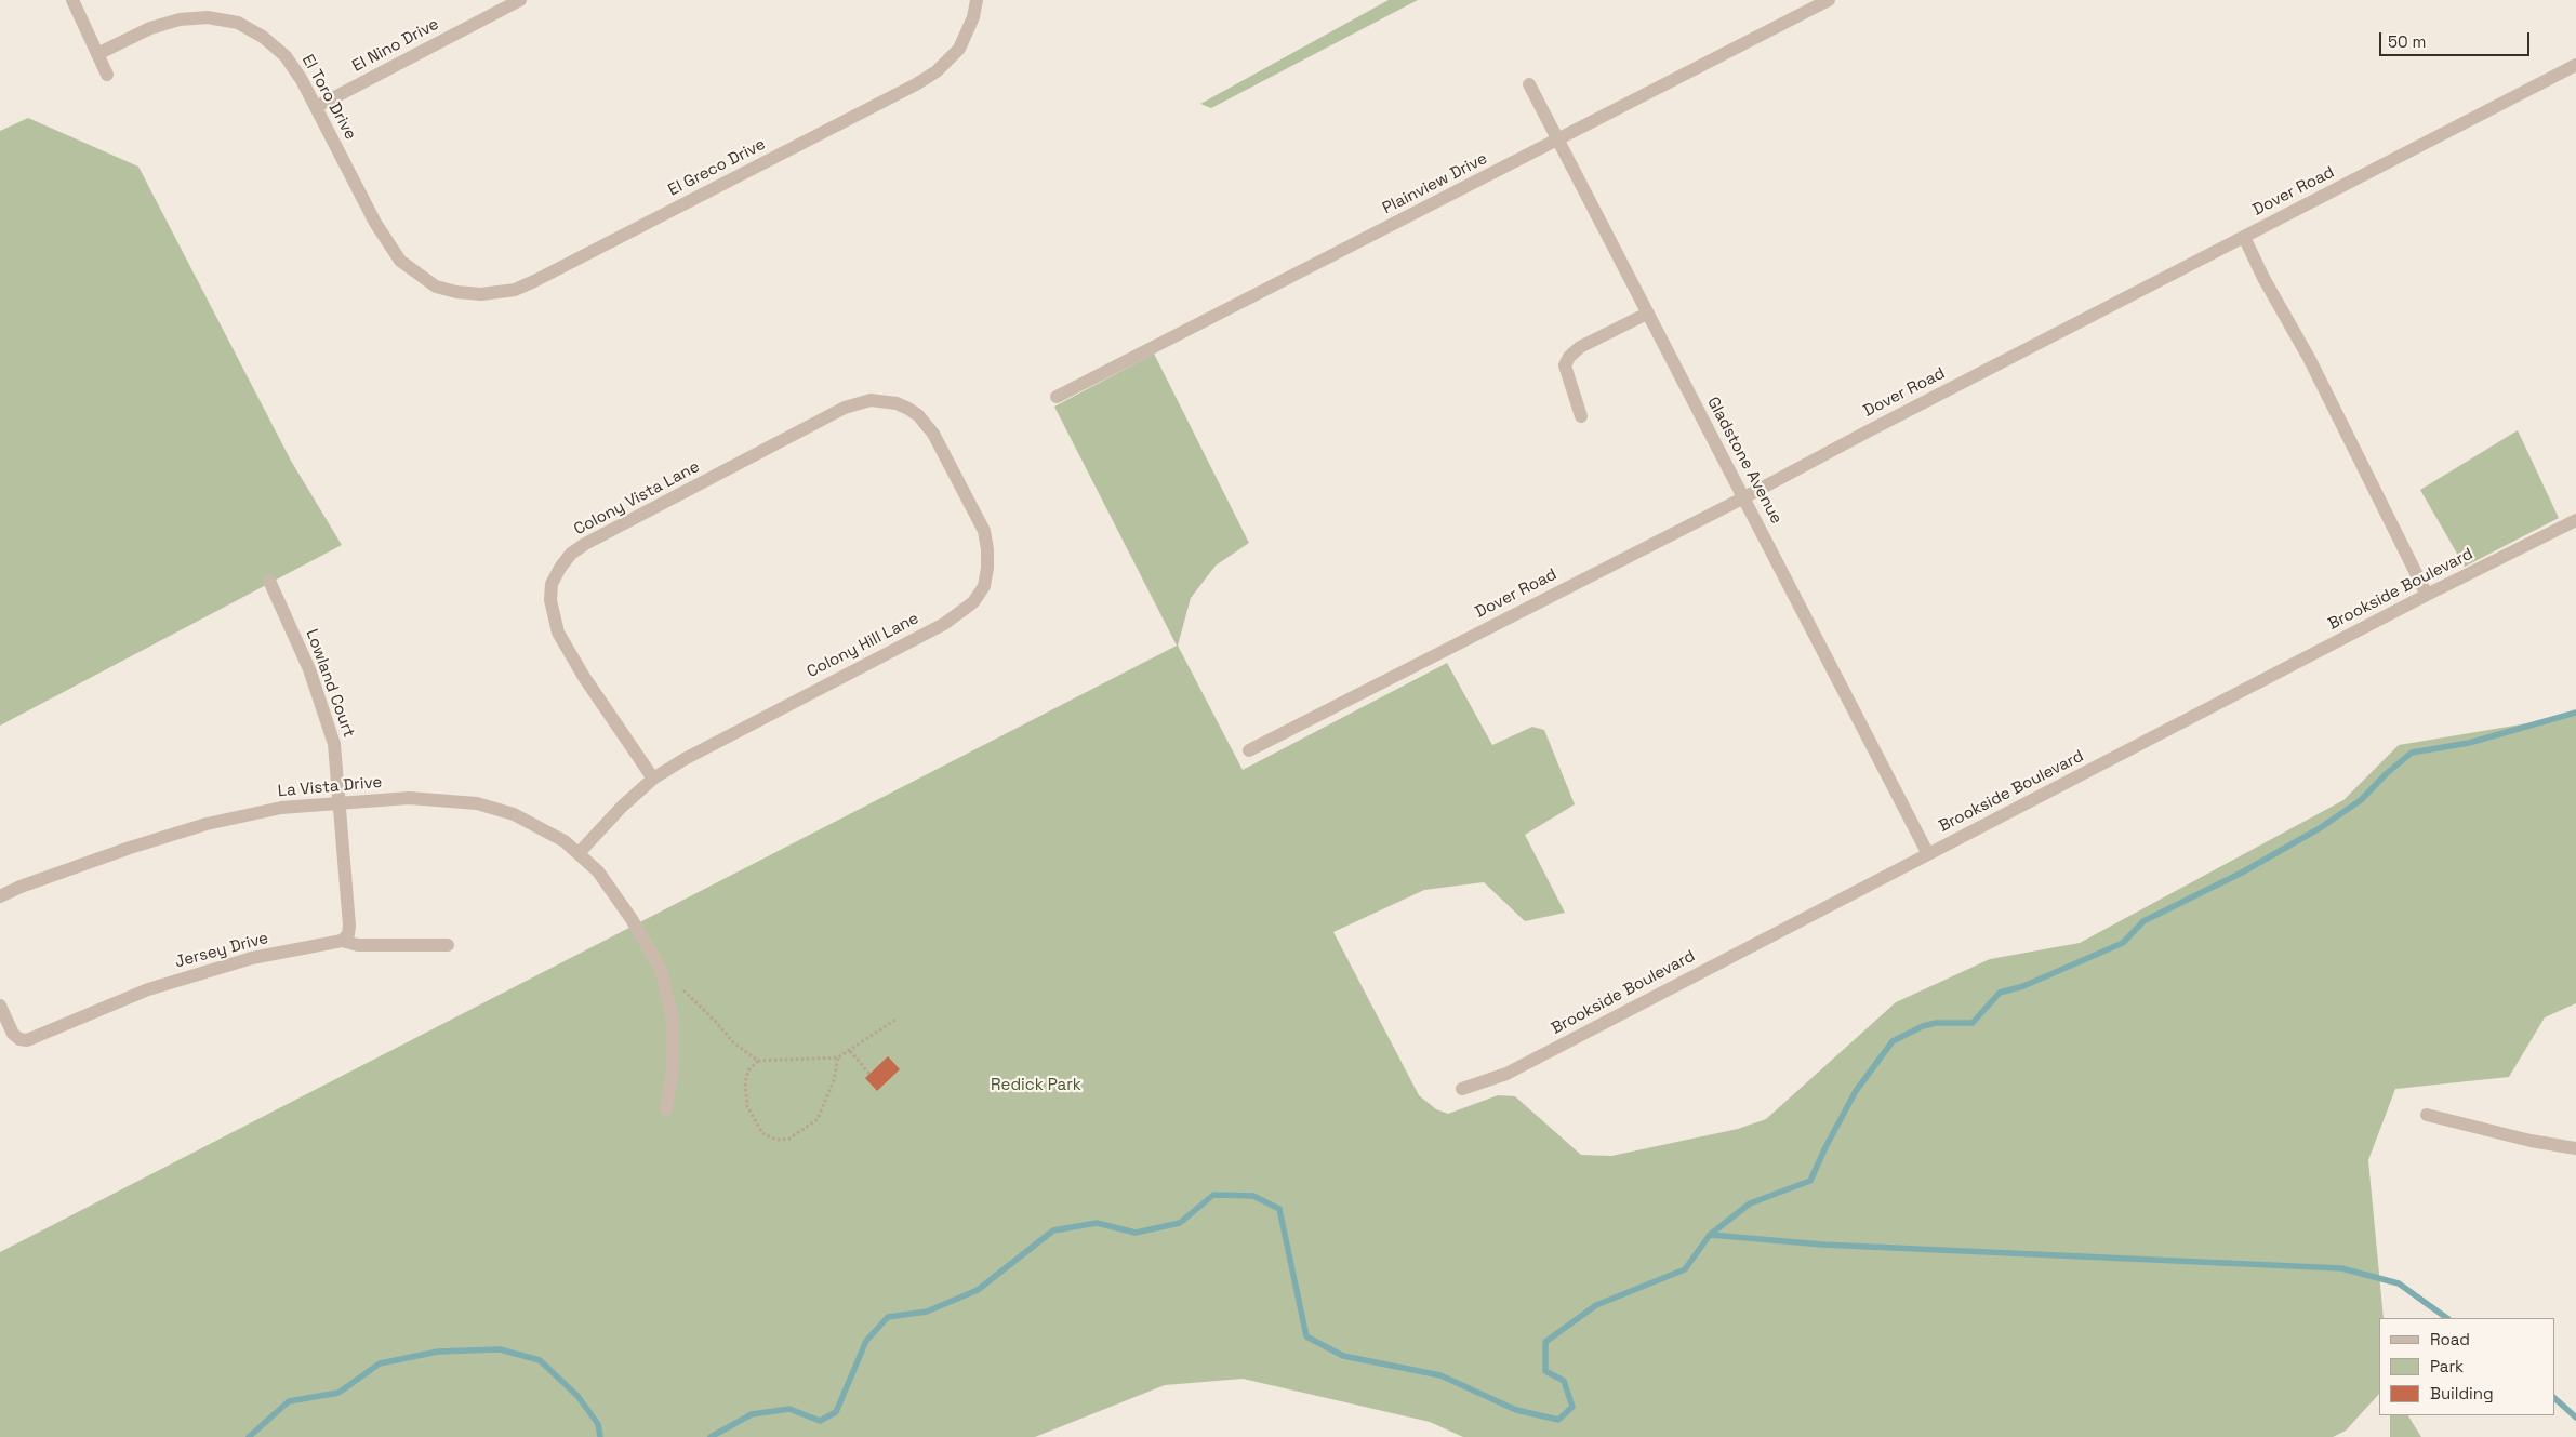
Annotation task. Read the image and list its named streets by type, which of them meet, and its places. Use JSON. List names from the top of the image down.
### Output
{
  "streets": {
    "street": [
      "El Nino Drive",
      "El Toro Drive",
      "El Greco Drive",
      "Plainview Drive",
      "Dover Road",
      "Gladstone Avenue",
      "Colony Vista Lane",
      "Brookside Boulevard",
      "Colony Hill Lane",
      "Lowland Court",
      "La Vista Drive",
      "Jersey Drive"
    ]
  },
  "crossings": [
    ["El Nino Drive", "El Toro Drive"],
    ["El Toro Drive", "El Greco Drive"],
    ["Plainview Drive", "Gladstone Avenue"],
    ["Dover Road", "Gladstone Avenue"],
    ["Gladstone Avenue", "Brookside Boulevard"],
    ["Colony Vista Lane", "Colony Hill Lane"],
    ["Colony Hill Lane", "La Vista Drive"],
    ["Lowland Court", "La Vista Drive"]
  ],
  "parks": ["Redick Park"],
  "legend": ["Road", "Park", "Building"],
  "scale_bar": "50 m"
}
